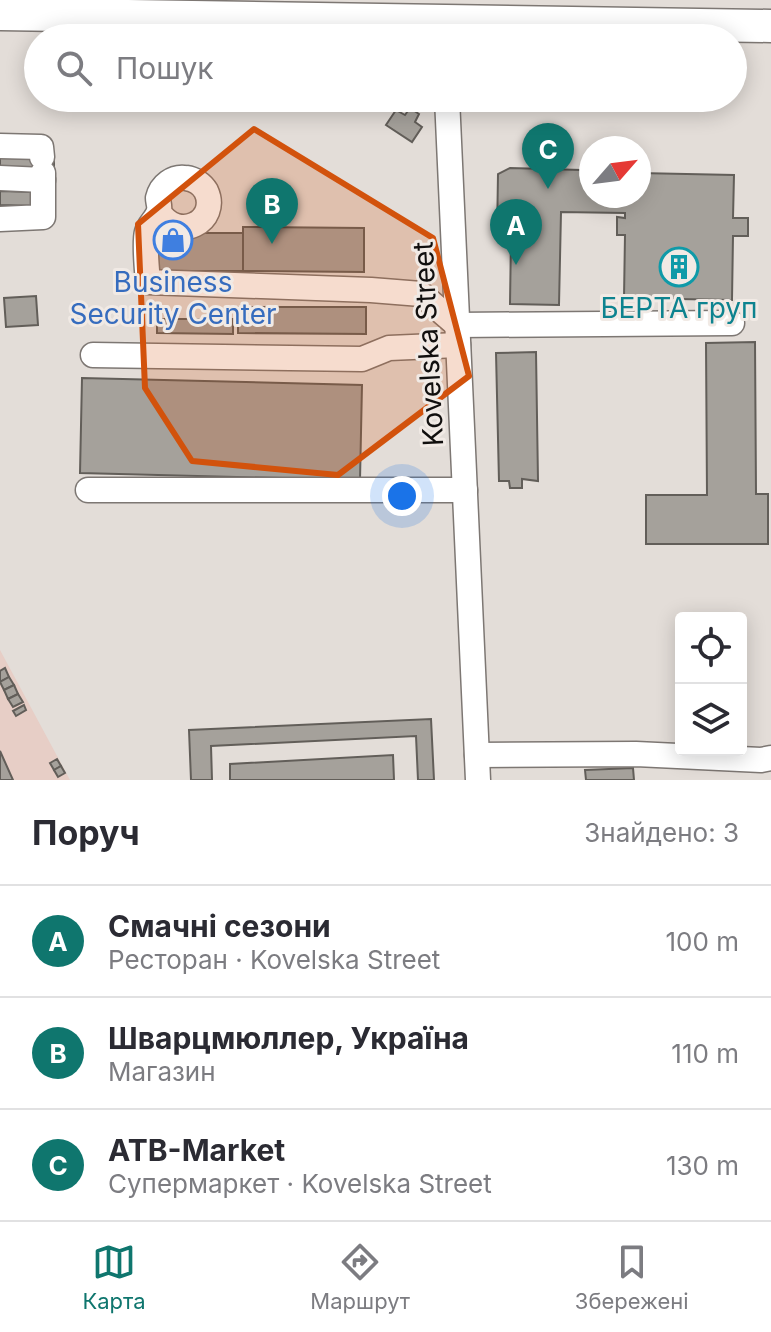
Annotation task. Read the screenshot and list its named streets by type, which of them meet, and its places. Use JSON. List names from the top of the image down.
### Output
{
  "streets": {
    "street": ["Kovelska Street"]
  },
  "places": {
    "shop": ["Business Security Center"],
    "building": ["БЕРТА груп"]
  },
  "north": "top right",
  "page": {
    "search": "Пошук",
    "pins": ["C", "B", "A"],
    "heading": ["Поруч", "Знайдено: 3"],
    "list": [
      {
        "mark": "A",
        "name": "Смачні сезони",
        "note": "Ресторан · Kovelska Street",
        "value": "100 m"
      },
      {
        "mark": "B",
        "name": "Шварцмюллер, Україна",
        "note": "Магазин",
        "value": "110 m"
      },
      {
        "mark": "C",
        "name": "ATB-Market",
        "note": "Супермаркет · Kovelska Street",
        "value": "130 m"
      }
    ],
    "nav": ["Карта", "Маршрут", "Збережені"]
  }
}
